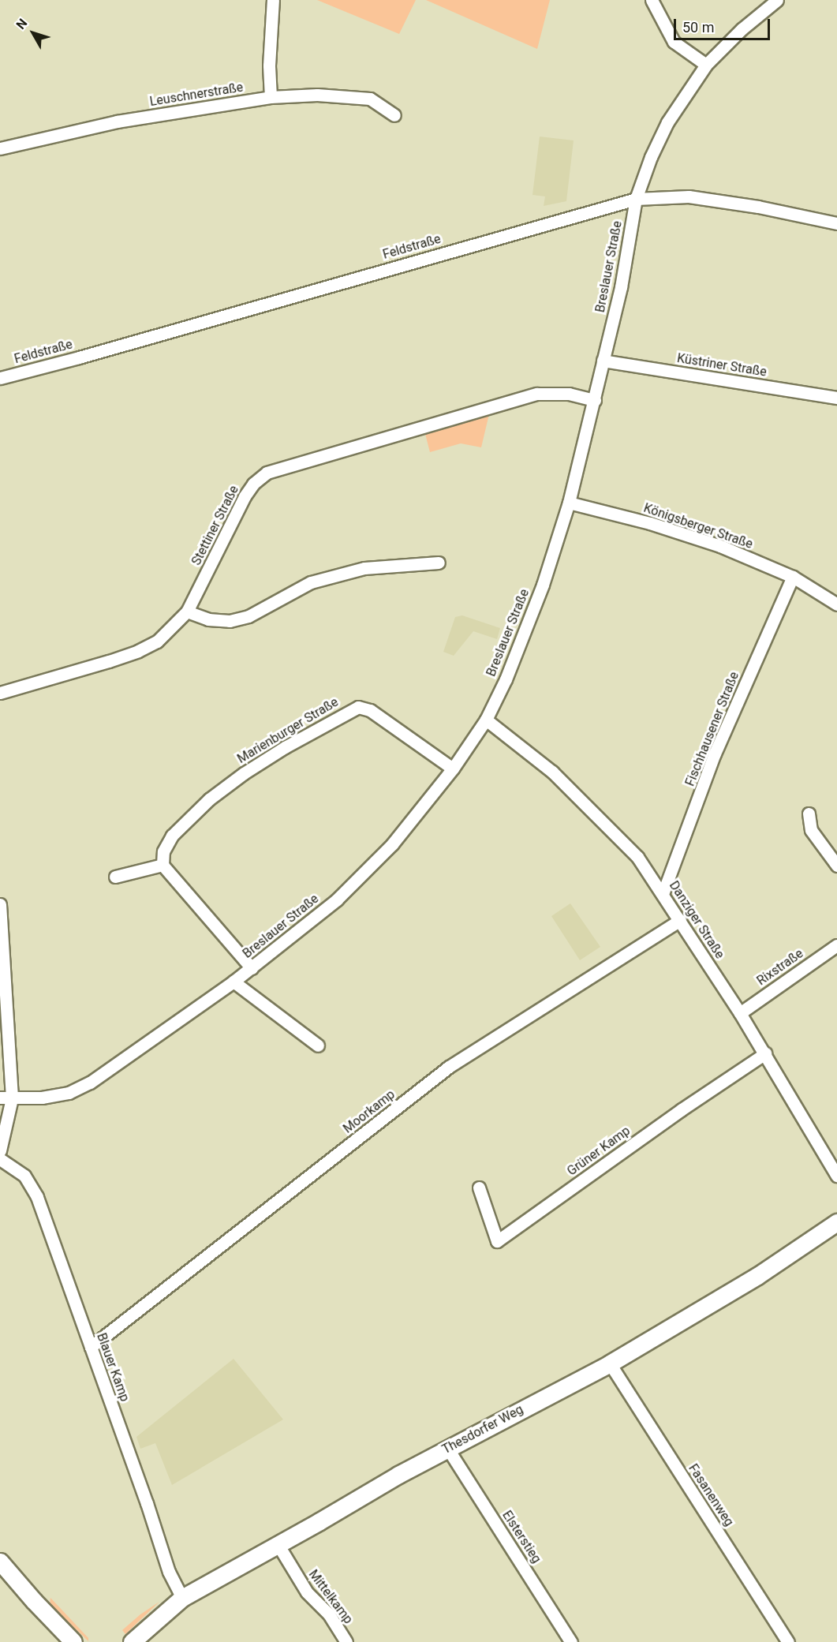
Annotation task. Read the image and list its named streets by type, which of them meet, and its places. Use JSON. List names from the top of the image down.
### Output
{
  "streets": {
    "street": [
      "Leuschnerstraße",
      "Feldstraße",
      "Breslauer Straße",
      "Küstriner Straße",
      "Stettiner Straße",
      "Königsberger Straße",
      "Fischhausener Straße",
      "Marienburger Straße",
      "Danziger Straße",
      "Rixstraße",
      "Moorkamp",
      "Grüner Kamp",
      "Blauer Kamp",
      "Thesdorfer Weg",
      "Fasanenweg",
      "Elsterstieg",
      "Mittelkamp"
    ]
  },
  "crossings": [
    ["Feldstraße", "Breslauer Straße"],
    ["Breslauer Straße", "Küstriner Straße"],
    ["Breslauer Straße", "Stettiner Straße"],
    ["Breslauer Straße", "Königsberger Straße"],
    ["Breslauer Straße", "Marienburger Straße"],
    ["Breslauer Straße", "Danziger Straße"],
    ["Königsberger Straße", "Fischhausener Straße"],
    ["Fischhausener Straße", "Danziger Straße"],
    ["Danziger Straße", "Rixstraße"],
    ["Danziger Straße", "Moorkamp"],
    ["Danziger Straße", "Grüner Kamp"],
    ["Moorkamp", "Blauer Kamp"],
    ["Blauer Kamp", "Thesdorfer Weg"],
    ["Thesdorfer Weg", "Fasanenweg"],
    ["Thesdorfer Weg", "Elsterstieg"],
    ["Thesdorfer Weg", "Mittelkamp"]
  ],
  "scale_bar": "50 m",
  "north": "top left"
}
